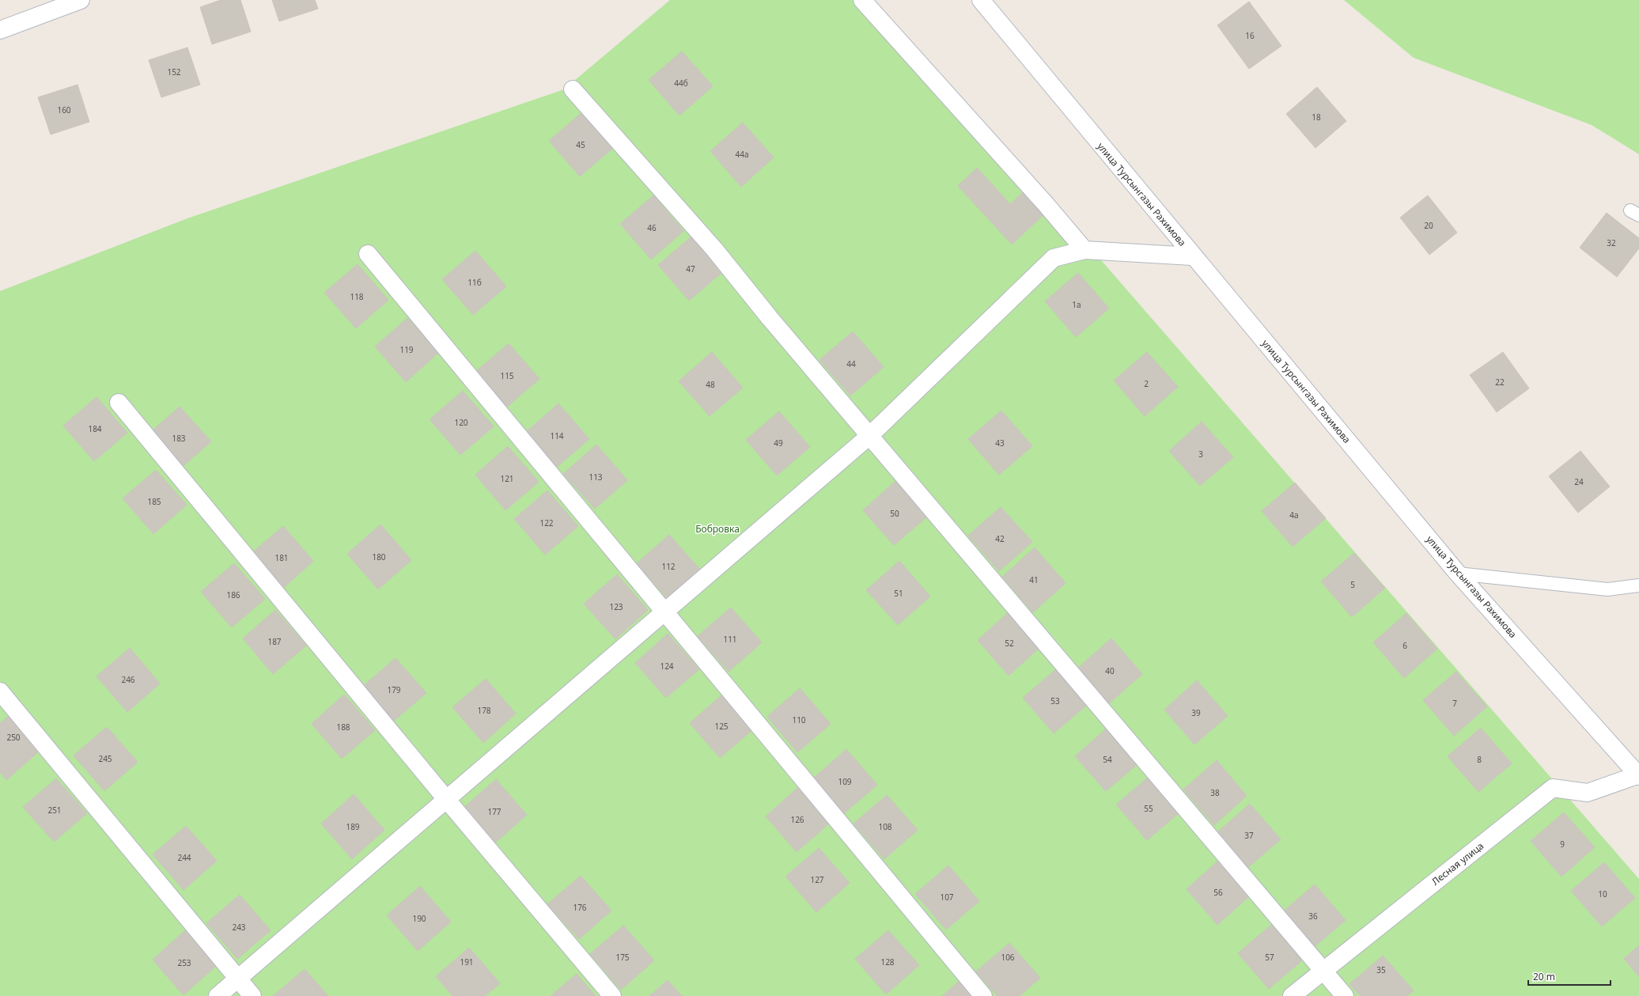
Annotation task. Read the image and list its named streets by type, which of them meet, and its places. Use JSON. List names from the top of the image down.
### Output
{
  "streets": {
    "street": ["улица Турсынгазы Рахимова", "Лесная улица"]
  },
  "crossings": [
    ["улица Турсынгазы Рахимова", "Лесная улица"]
  ],
  "parks": ["Бобровка"],
  "house_numbers": [
    "16",
    "152",
    "44б",
    "160",
    "18",
    "45",
    "44а",
    "20",
    "46",
    "32",
    "47",
    "11б",
    "118",
    "1а",
    "119",
    "44",
    "115",
    "22",
    "2",
    "48",
    "120",
    "184",
    "114",
    "183",
    "49",
    "43",
    "3",
    "113",
    "121",
    "24",
    "185",
    "50",
    "4а",
    "122",
    "42",
    "180",
    "181",
    "112",
    "41",
    "5",
    "51",
    "186",
    "123",
    "111",
    "187",
    "52",
    "6",
    "124",
    "40",
    "246",
    "179",
    "53",
    "7",
    "178",
    "39",
    "110",
    "125",
    "188",
    "250",
    "245",
    "54",
    "8",
    "109",
    "38",
    "55",
    "251",
    "177",
    "126",
    "189",
    "108",
    "37",
    "9",
    "244",
    "127",
    "56",
    "10",
    "107",
    "176",
    "36",
    "190",
    "243",
    "175",
    "106",
    "57",
    "191",
    "128",
    "253",
    "35"
  ],
  "scale_bar": "20 m"
}
